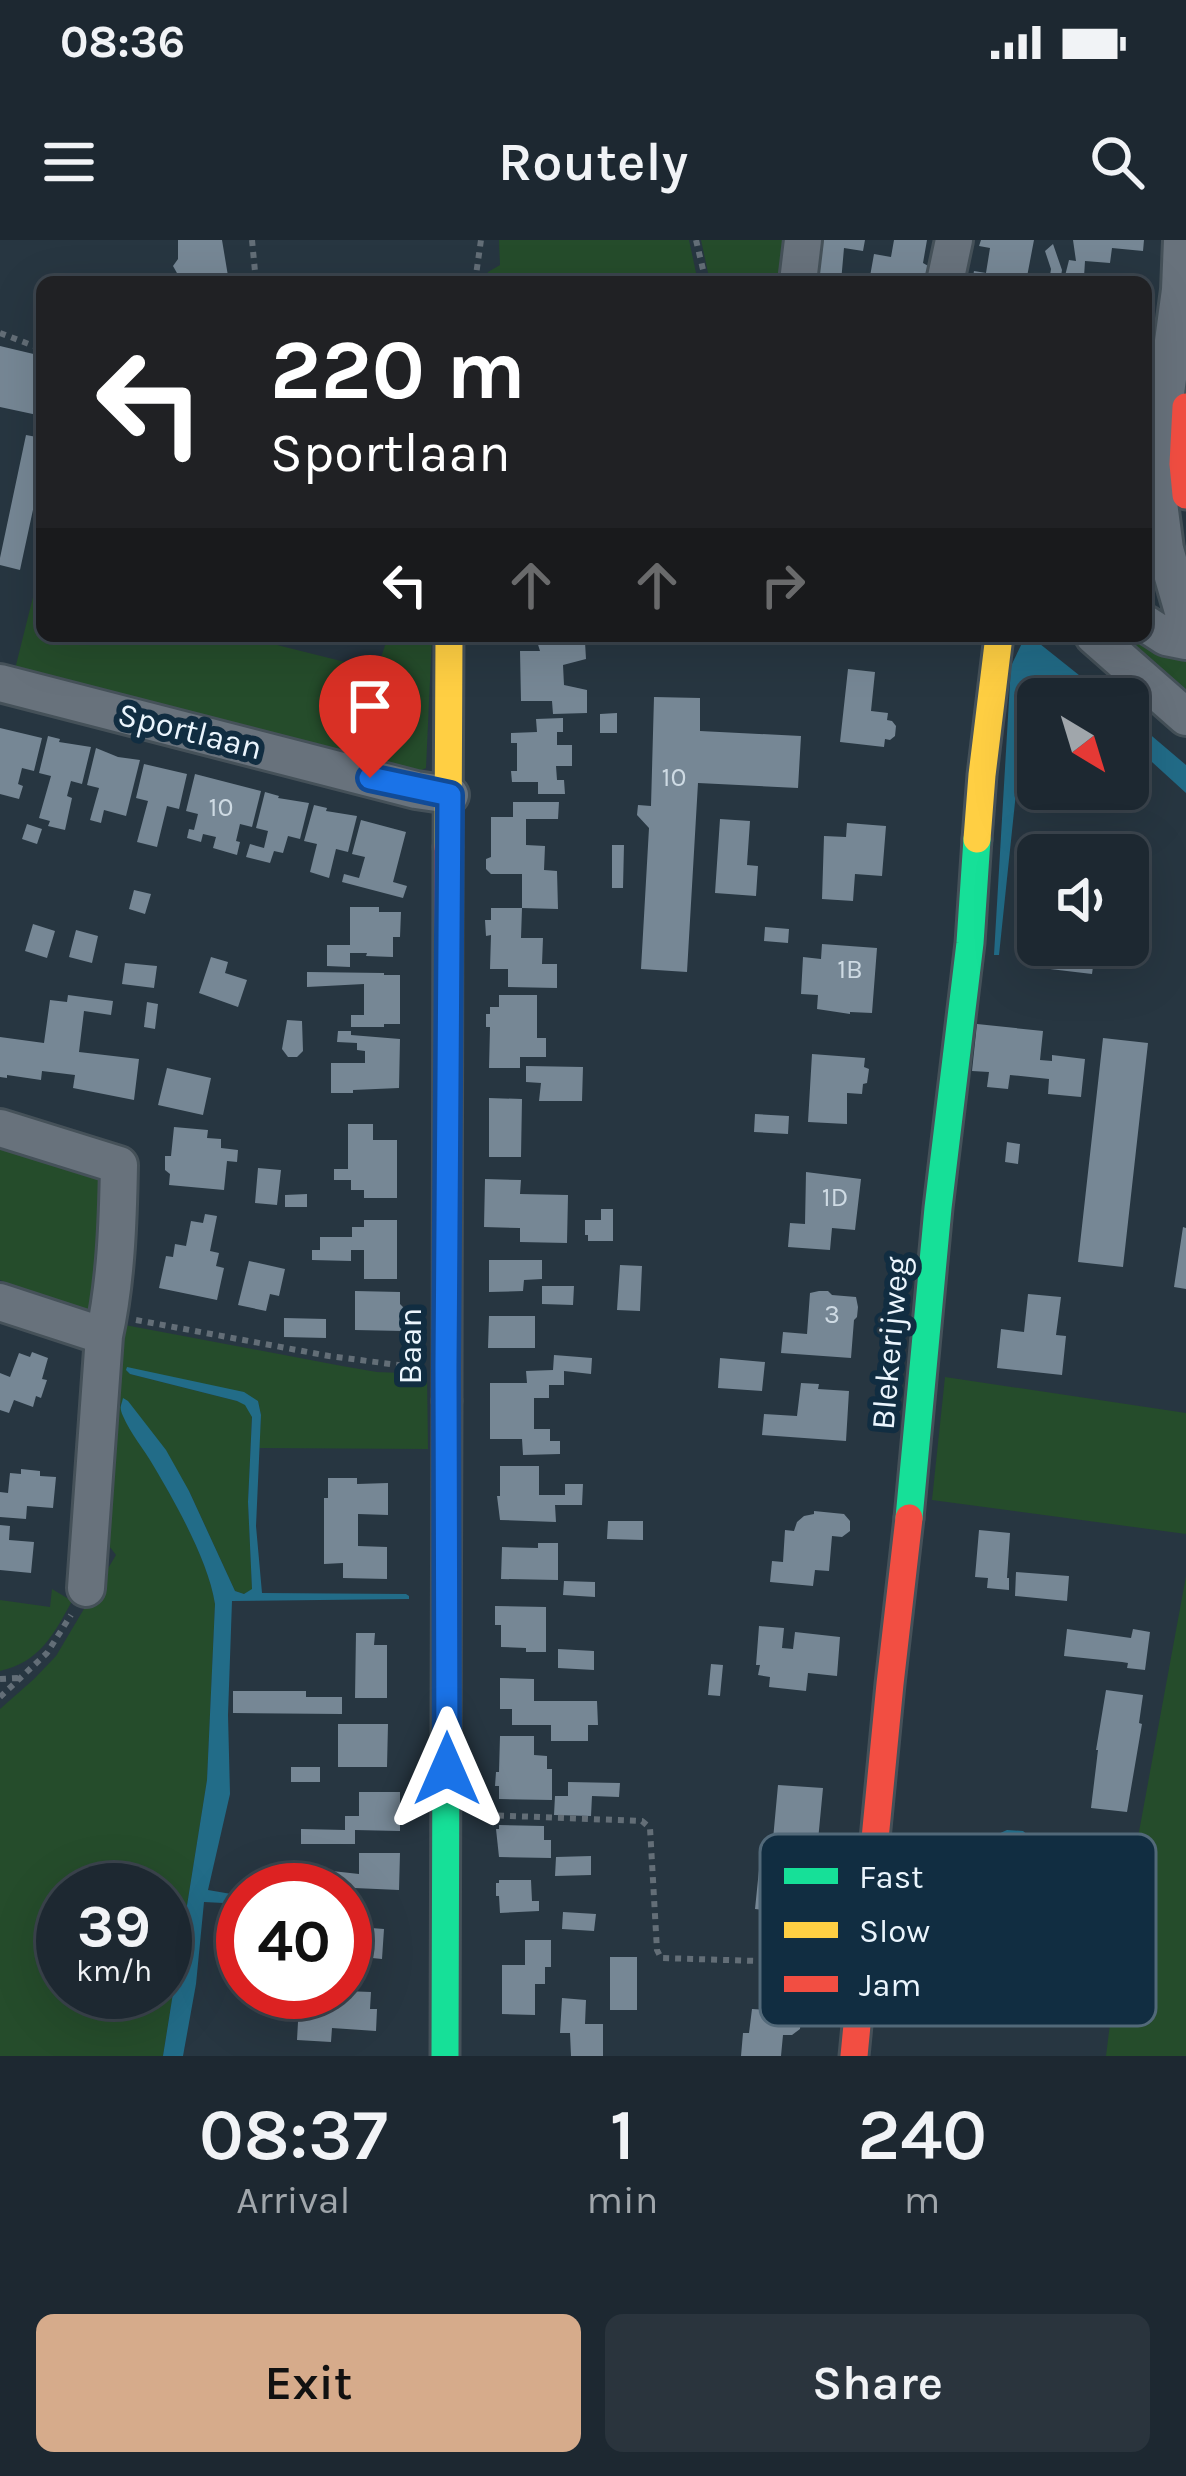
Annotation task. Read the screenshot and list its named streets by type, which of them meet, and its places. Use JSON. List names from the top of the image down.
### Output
{
  "streets": {
    "street": ["Sportlaan", "Blekerijweg", "Baan"]
  },
  "crossings": [
    ["Sportlaan", "Baan"]
  ],
  "house_numbers": [
    "10",
    "10",
    "1B",
    "1D",
    "3"
  ],
  "legend": ["Fast", "Slow", "Jam"],
  "north": "bottom right",
  "page": {
    "status": "08:36",
    "header": "Routely",
    "turn": ["220 m", "Sportlaan"],
    "speed": "39 km/h",
    "limit": "40",
    "eta": [
      "08:37",
      "Arrival",
      "1",
      "min",
      "240",
      "m"
    ],
    "buttons": ["Exit", "Share"]
  }
}
